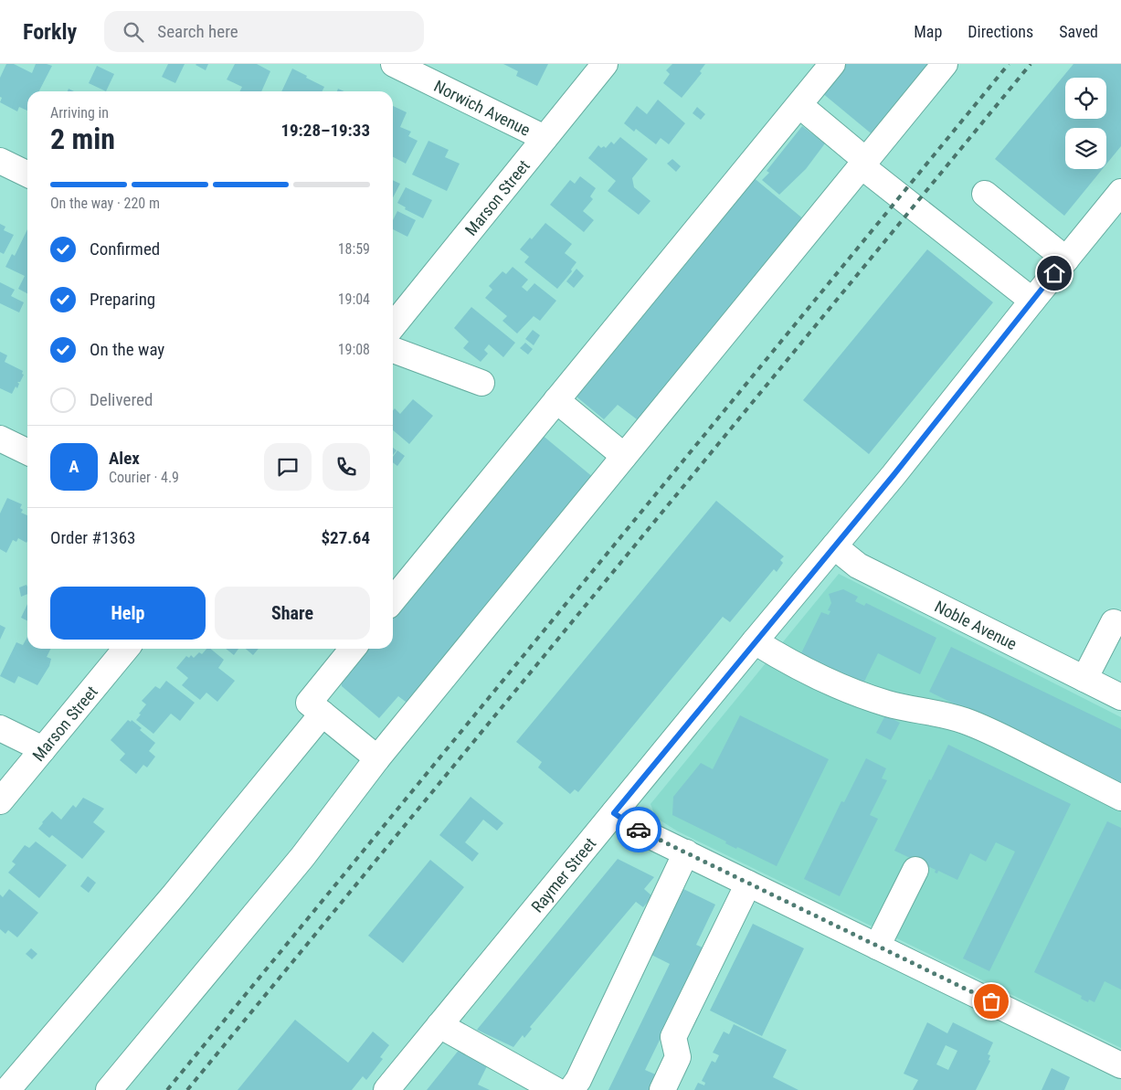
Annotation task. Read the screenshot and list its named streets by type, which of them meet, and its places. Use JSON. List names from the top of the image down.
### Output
{
  "streets": {
    "street": [
      "Norwich Avenue",
      "Marson Street",
      "Noble Avenue",
      "Raymer Street"
    ]
  },
  "crossings": [
    ["Norwich Avenue", "Marson Street"],
    ["Noble Avenue", "Raymer Street"]
  ],
  "page": {
    "header": "Forkly",
    "search": "Search here",
    "nav": ["Map", "Directions", "Saved"],
    "heading": ["2 min", "Arriving in", "19:28–19:33"],
    "panel": [
      "Alex",
      "Courier · 4.9",
      "Order #1363",
      "$27.64"
    ],
    "bar": "On the way · 220 m",
    "list": [
      ["Confirmed", "18:59"],
      ["Preparing", "19:04"],
      ["On the way", "19:08"],
      "Delivered"
    ],
    "round": "A",
    "buttons": ["Help", "Share"]
  }
}
